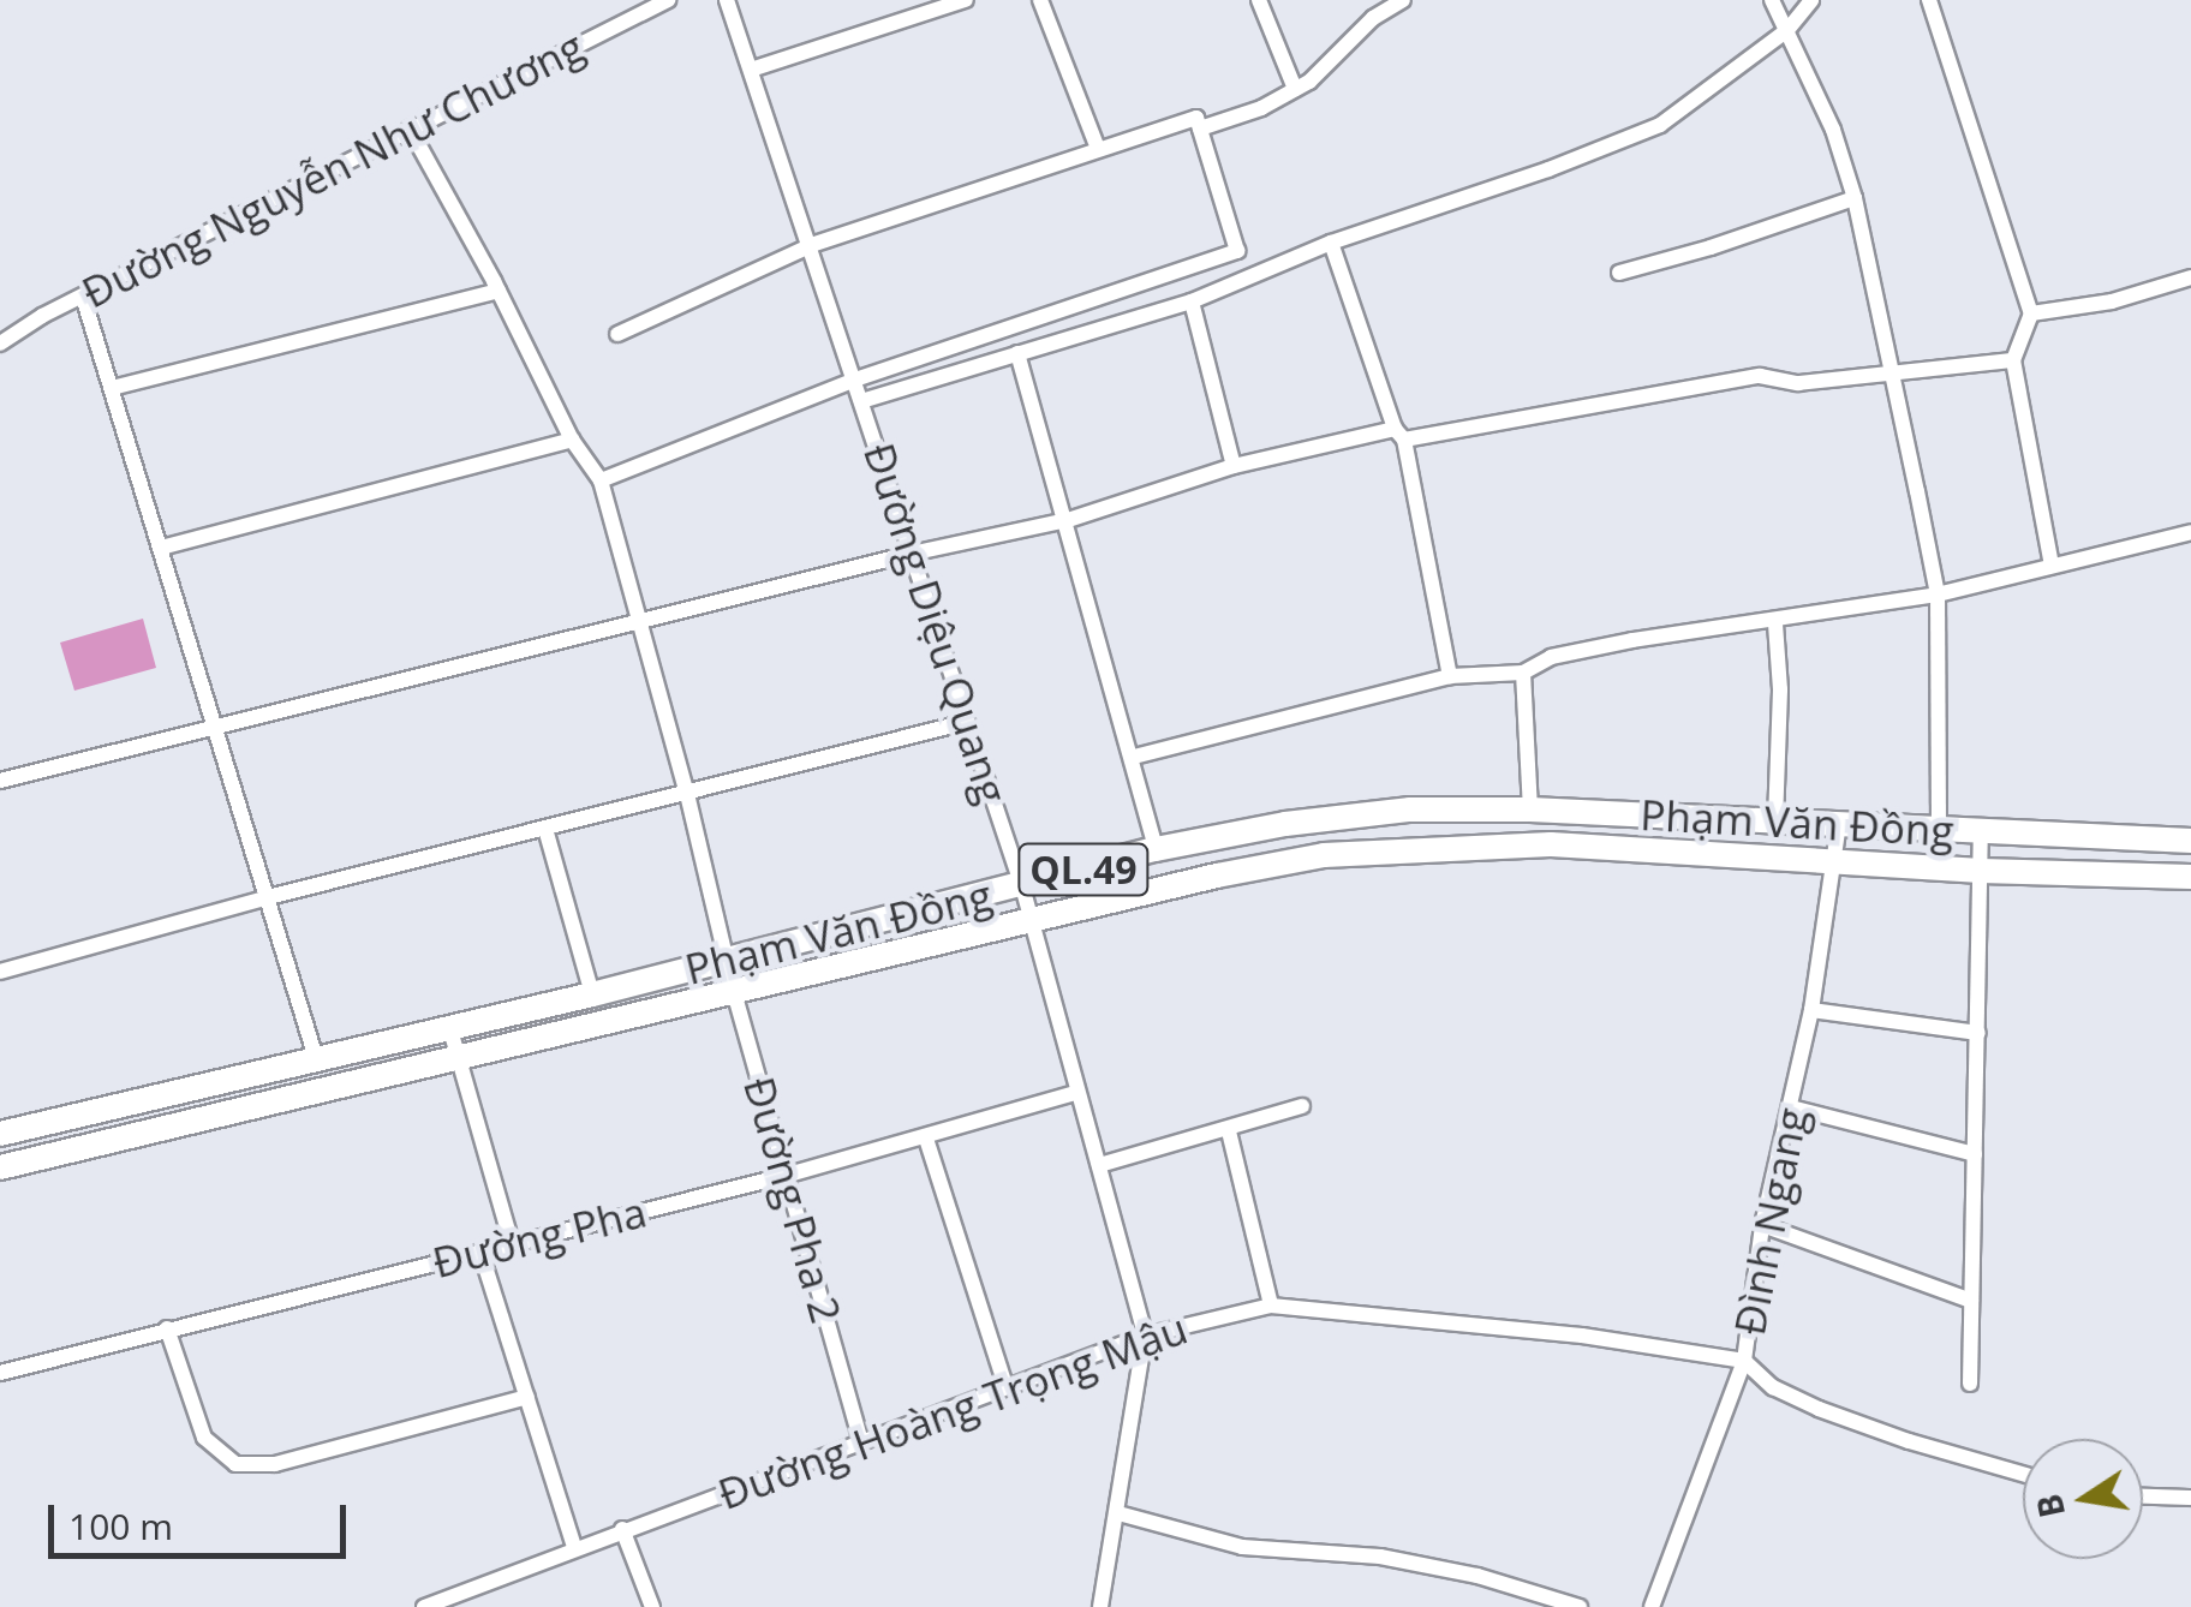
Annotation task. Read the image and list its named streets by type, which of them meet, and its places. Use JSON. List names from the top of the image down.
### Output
{
  "streets": {
    "main road": ["Phạm Văn Đồng", "QL.49"],
    "street": [
      "Đường Nguyễn Như Chương",
      "Đường Diệu Quang",
      "Đường Pha 2",
      "Đình Ngang",
      "Đường Pha",
      "Đường Hoàng Trọng Mậu"
    ]
  },
  "crossings": [
    ["Đường Diệu Quang", "Phạm Văn Đồng"],
    ["Đường Diệu Quang", "Đường Pha"],
    ["Đường Diệu Quang", "Đường Hoàng Trọng Mậu"],
    ["Phạm Văn Đồng", "Đường Pha 2"],
    ["Phạm Văn Đồng", "Đình Ngang"],
    ["Đường Pha 2", "Đường Pha"],
    ["Đường Pha 2", "Đường Hoàng Trọng Mậu"],
    ["Đình Ngang", "Đường Hoàng Trọng Mậu"]
  ],
  "scale_bar": "100 m",
  "north": "left"
}
